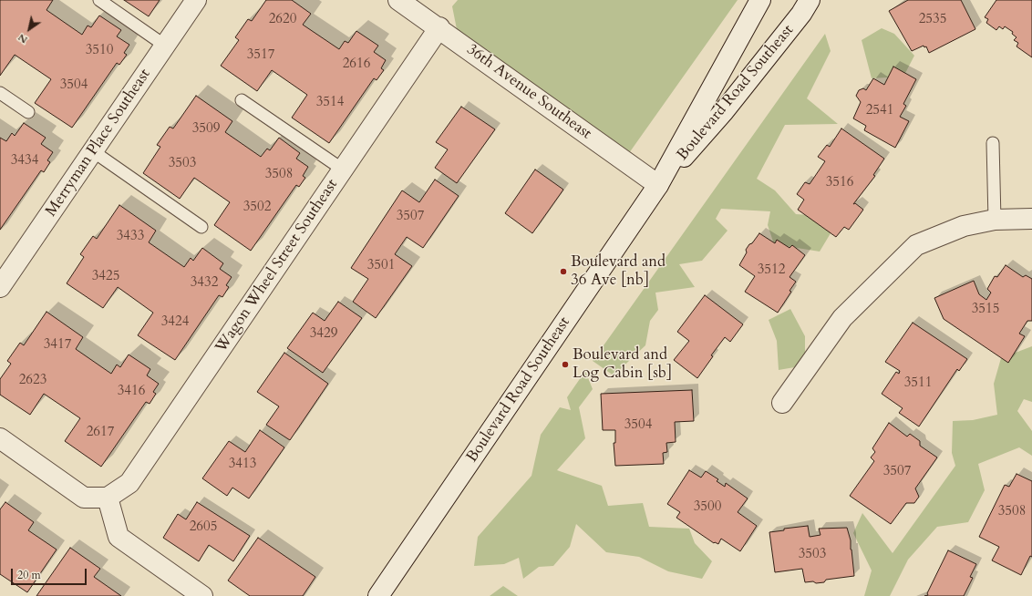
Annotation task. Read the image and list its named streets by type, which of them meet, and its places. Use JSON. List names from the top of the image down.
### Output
{
  "streets": {
    "street": [
      "36th Avenue Southeast",
      "Boulevard Road Southeast",
      "Merryman Place Southeast",
      "Wagon Wheel Street Southeast"
    ]
  },
  "crossings": [
    ["36th Avenue Southeast", "Boulevard Road Southeast"],
    ["36th Avenue Southeast", "Wagon Wheel Street Southeast"]
  ],
  "places": ["Boulevard and 36 Ave [nb]", "Boulevard and Log Cabin [sb]"],
  "house_numbers": [
    "2620",
    "2535",
    "3510",
    "3517",
    "2616",
    "3504",
    "3514",
    "2541",
    "3509",
    "3434",
    "3503",
    "3508",
    "3516",
    "3502",
    "3507",
    "3433",
    "3501",
    "3512",
    "3425",
    "3432",
    "3515",
    "3424",
    "3429",
    "3417",
    "2623",
    "3511",
    "3416",
    "3504",
    "2617",
    "3413",
    "3507",
    "3500",
    "3508",
    "2605",
    "3503"
  ],
  "scale_bar": "20 m",
  "north": "bottom left"
}
